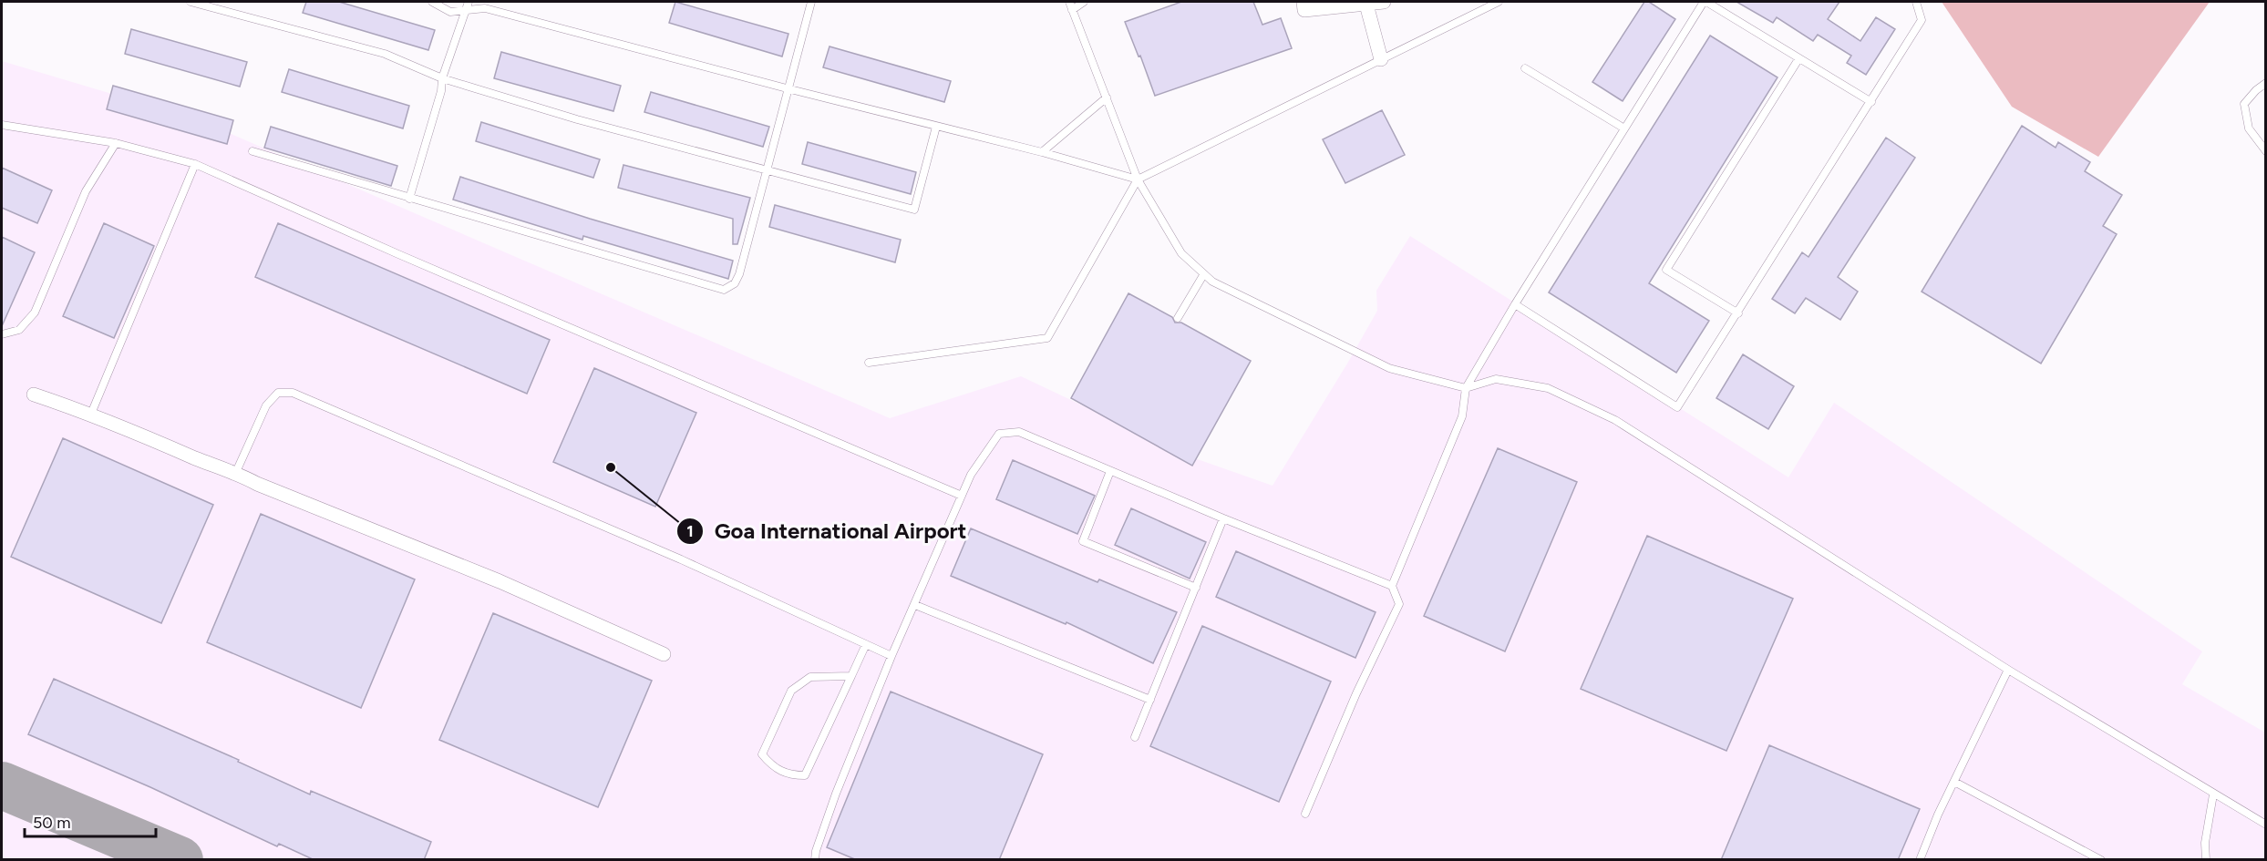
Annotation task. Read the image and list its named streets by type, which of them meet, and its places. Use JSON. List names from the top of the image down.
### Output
{
  "places": ["Goa International Airport"],
  "scale_bar": "50 m"
}
